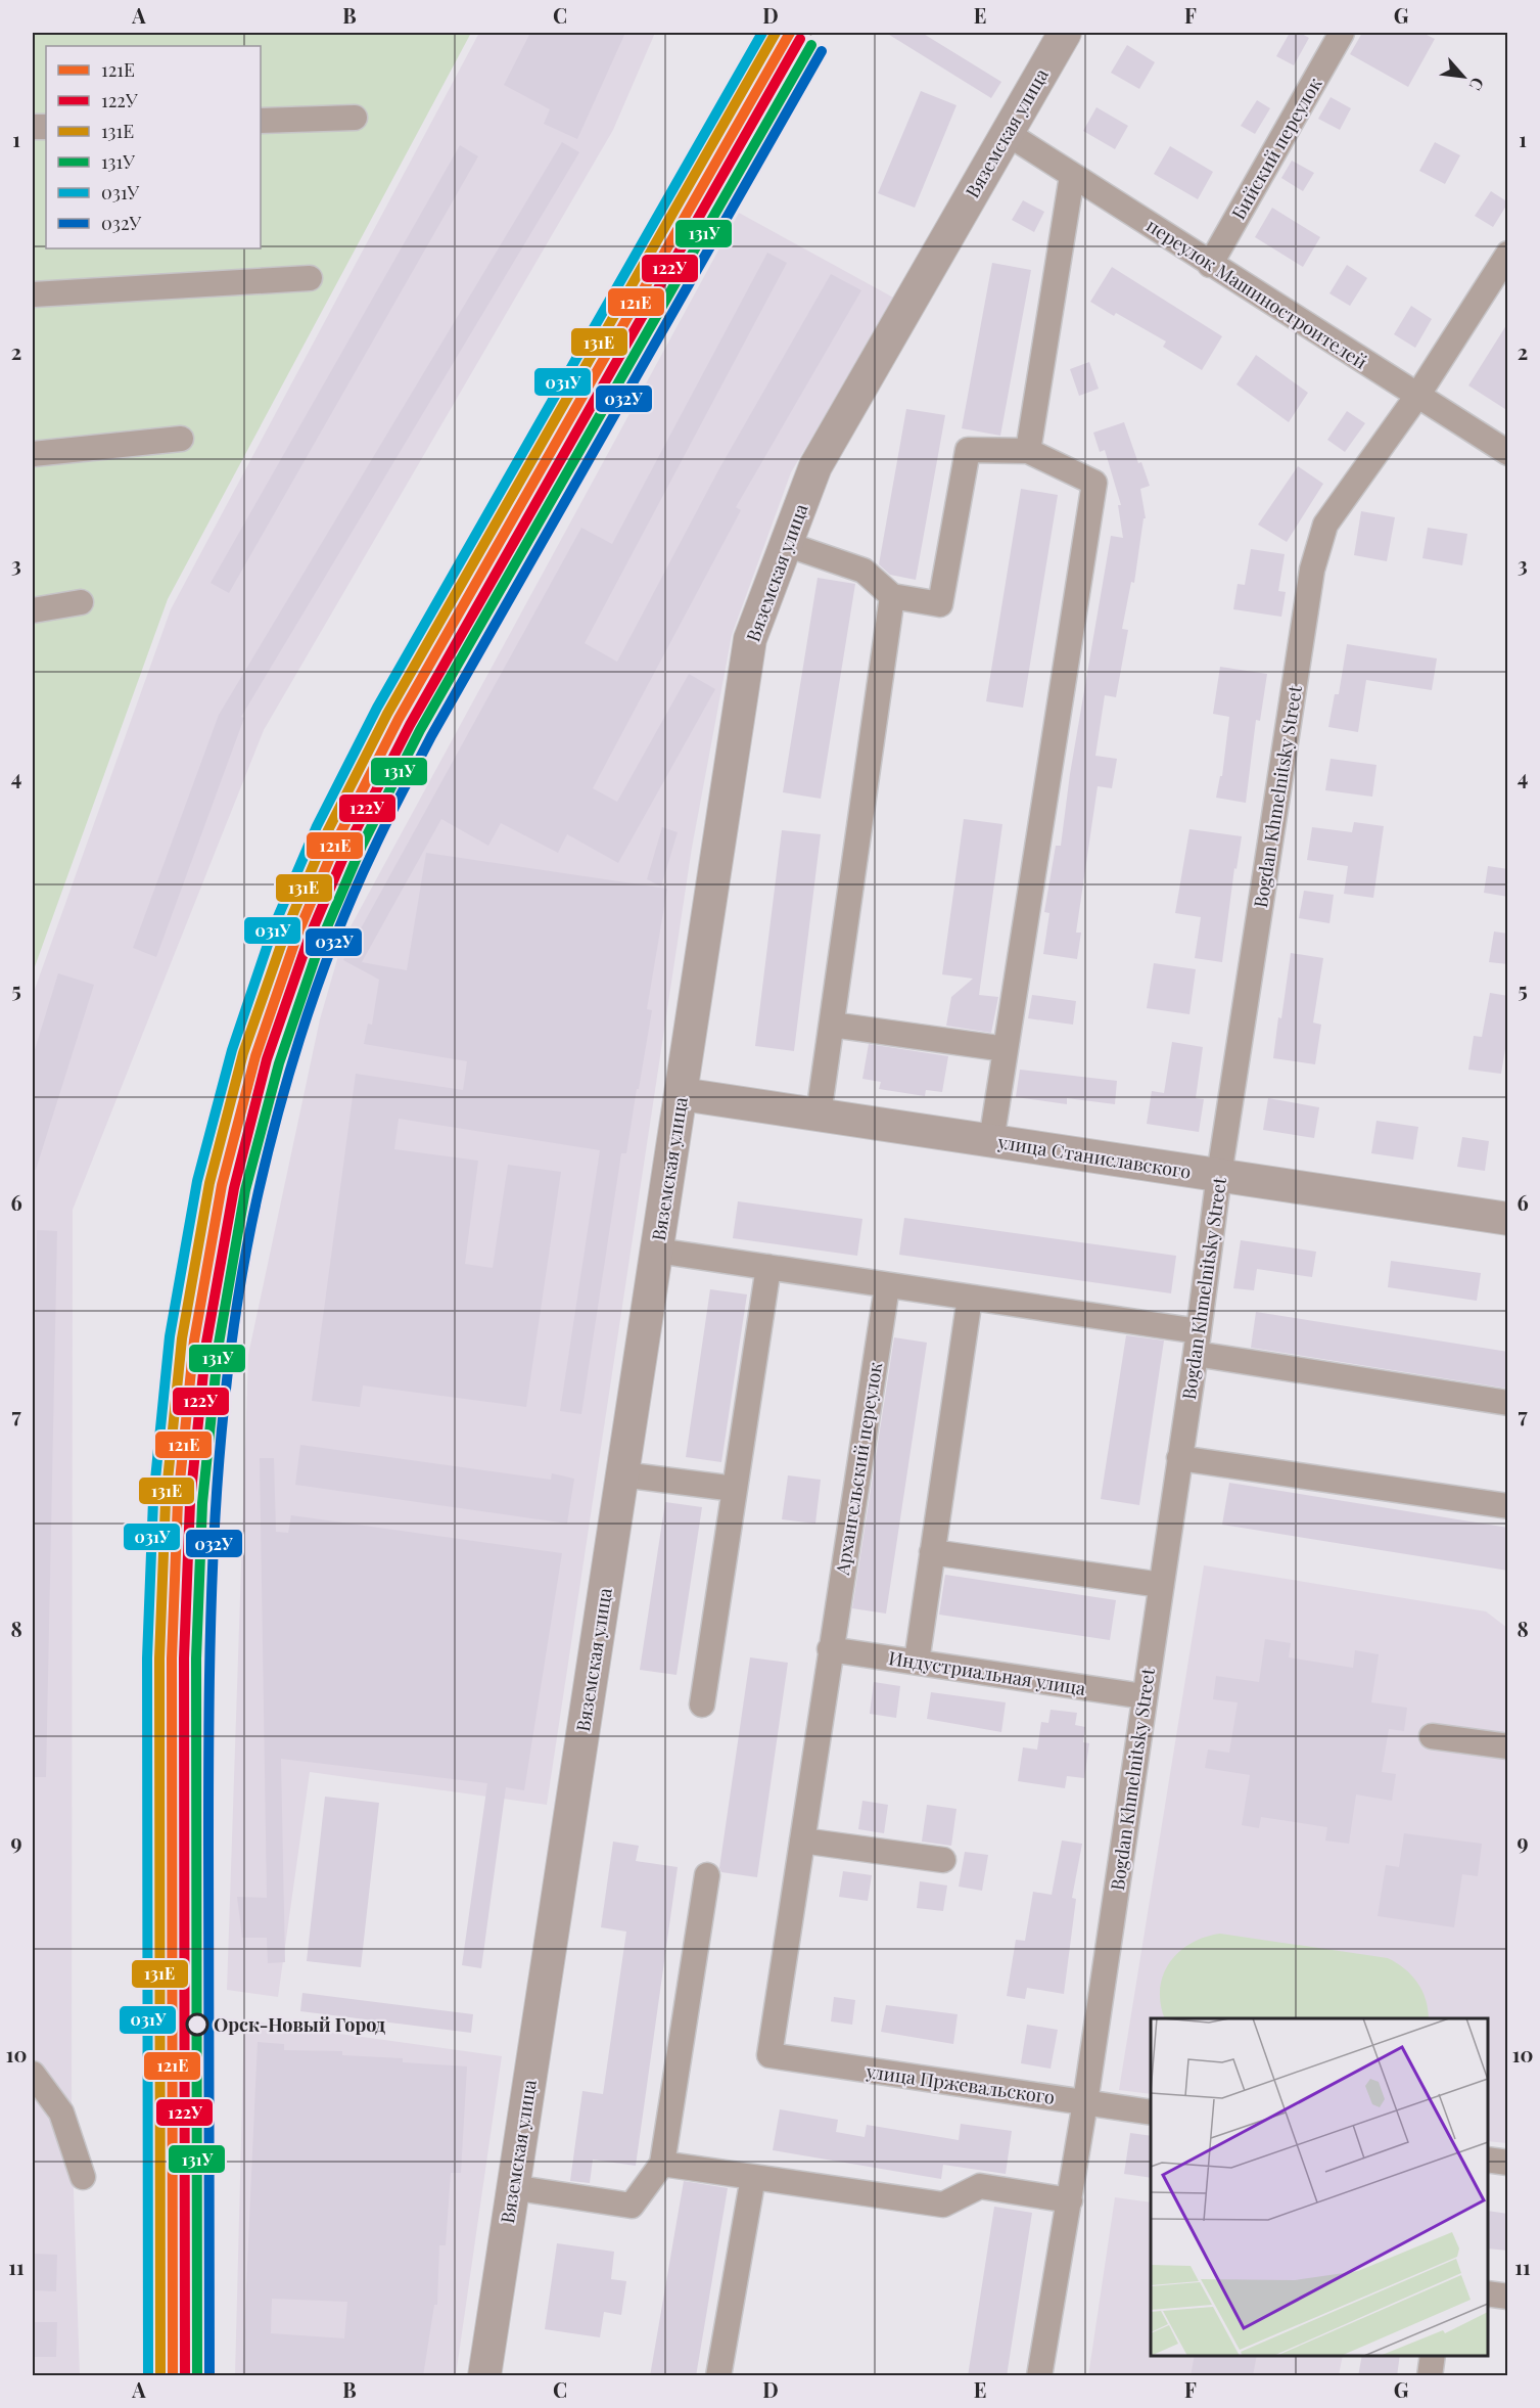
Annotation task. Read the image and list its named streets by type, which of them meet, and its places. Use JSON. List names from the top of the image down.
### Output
{
  "streets": {
    "main road": ["Вяземская улица", "улица Станиславского"],
    "street": [
      "Бийский переулок",
      "переулок Машиностроителей",
      "Bogdan Khmelnitsky Street",
      "Архангельский переулок",
      "Индустриальная улица",
      "улица Пржевальского"
    ]
  },
  "crossings": [
    ["Вяземская улица", "переулок Машиностроителей"],
    ["Вяземская улица", "улица Станиславского"],
    ["Бийский переулок", "переулок Машиностроителей"],
    ["переулок Машиностроителей", "Bogdan Khmelnitsky Street"],
    ["Bogdan Khmelnitsky Street", "улица Станиславского"],
    ["Bogdan Khmelnitsky Street", "Индустриальная улица"],
    ["Bogdan Khmelnitsky Street", "улица Пржевальского"],
    ["Архангельский переулок", "Индустриальная улица"],
    ["Архангельский переулок", "улица Пржевальского"]
  ],
  "places": ["Орск-Новый Город"],
  "lines": [
    "transit line 121Е",
    "transit line 131Е",
    "transit line 031У",
    "transit line 122У",
    "transit line 131У",
    "transit line 032У"
  ],
  "legend": [
    "121Е",
    "122У",
    "131Е",
    "131У",
    "031У",
    "032У"
  ],
  "north": "bottom right",
  "grid": {
    "columns": [
      "A",
      "B",
      "C",
      "D",
      "E",
      "F",
      "G"
    ],
    "rows": [
      "1",
      "2",
      "3",
      "4",
      "5",
      "6",
      "7",
      "8",
      "9",
      "10",
      "11"
    ]
  }
}
